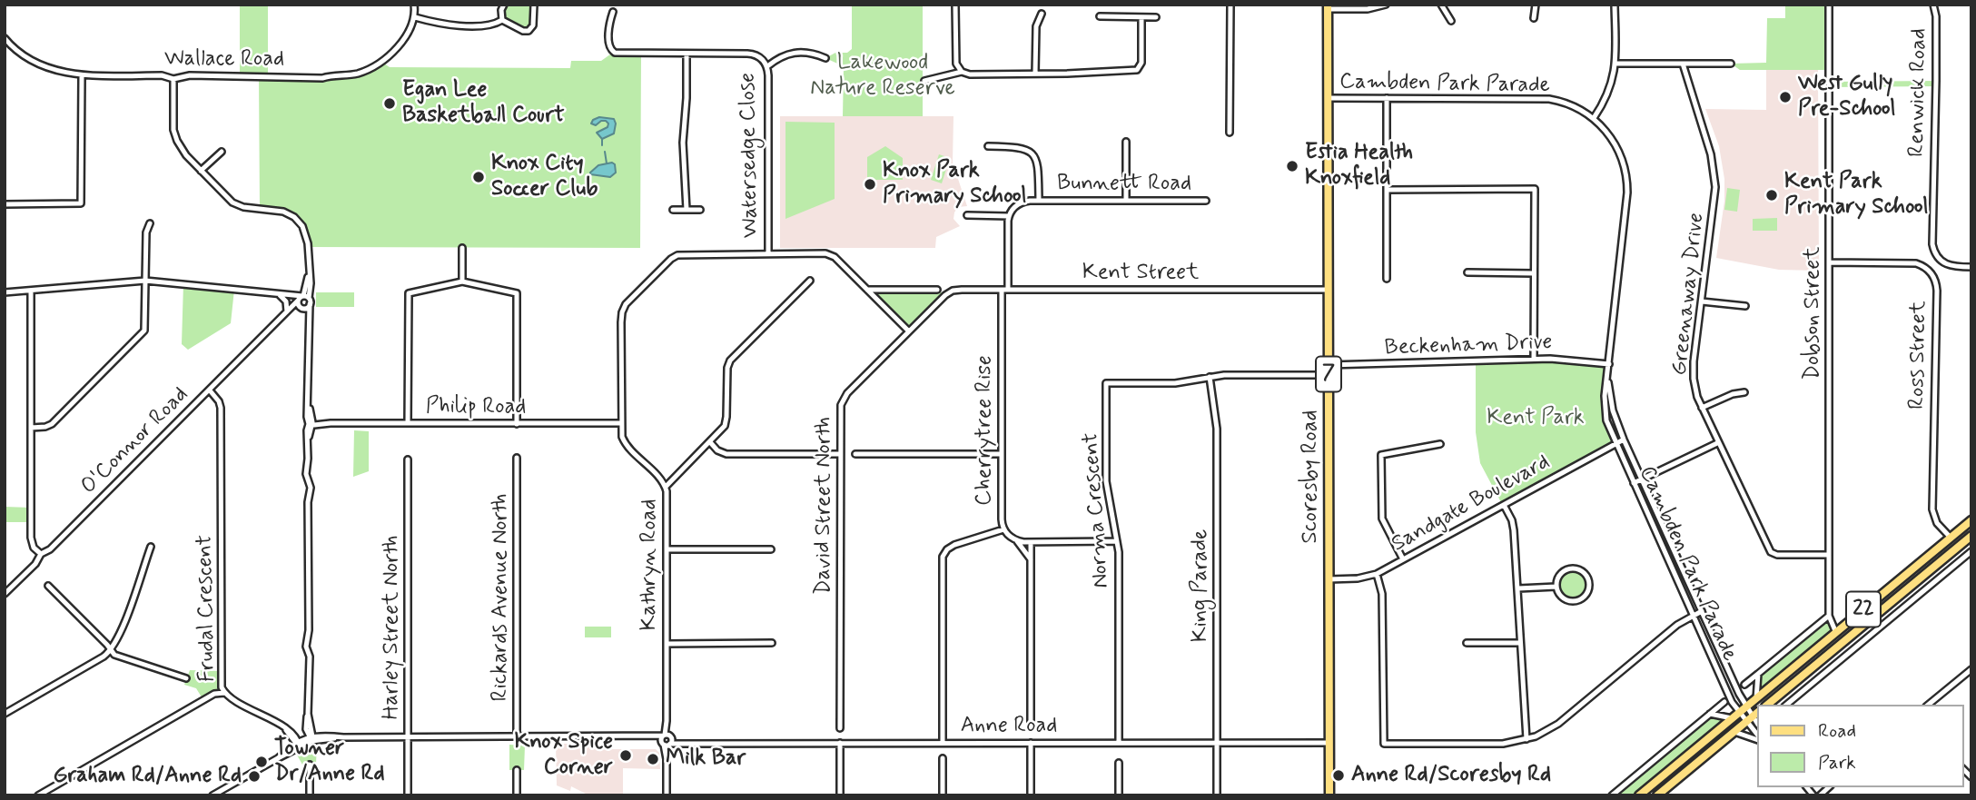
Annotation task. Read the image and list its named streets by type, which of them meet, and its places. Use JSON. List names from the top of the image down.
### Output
{
  "streets": {
    "main road": ["7", "Scoresby Road", "22"],
    "street": [
      "Wallace Road",
      "Cambden Park Parade",
      "Renwick Road",
      "Watersedge Close",
      "Bunnett Road",
      "Kent Street",
      "Greenaway Drive",
      "Dobson Street",
      "Beckenham Drive",
      "Ross Street",
      "Philip Road",
      "Cherrytree Rise",
      "O'Connor Road",
      "Sandgate Boulevard",
      "David Street North",
      "Norma Crescent",
      "Kathryn Road",
      "King Parade",
      "Rickards Avenue North",
      "Frudal Crescent",
      "Harley Street North",
      "Anne Road"
    ]
  },
  "crossings": [
    ["Cambden Park Parade", "Beckenham Drive"],
    ["Cambden Park Parade", "Scoresby Road"],
    ["Cambden Park Parade", "Sandgate Boulevard"],
    ["Cambden Park Parade", "22"],
    ["Watersedge Close", "Kathryn Road"],
    ["Kent Street", "Cherrytree Rise"],
    ["Kent Street", "Scoresby Road"],
    ["Kent Street", "David Street North"],
    ["Greenaway Drive", "Dobson Street"],
    ["Dobson Street", "Ross Street"],
    ["Dobson Street", "22"],
    ["Beckenham Drive", "Scoresby Road"],
    ["Ross Street", "22"],
    ["Philip Road", "Kathryn Road"],
    ["O'Connor Road", "Frudal Crescent"],
    ["Scoresby Road", "Sandgate Boulevard"],
    ["Scoresby Road", "Norma Crescent"],
    ["Scoresby Road", "Anne Road"],
    ["David Street North", "Kathryn Road"],
    ["Norma Crescent", "King Parade"],
    ["Norma Crescent", "Anne Road"],
    ["Kathryn Road", "Anne Road"],
    ["King Parade", "Anne Road"],
    ["Rickards Avenue North", "Anne Road"],
    ["Harley Street North", "Anne Road"]
  ],
  "parks": ["Lakewood Nature Reserve", "Kent Park"],
  "places": [
    "West Gully Pre-School",
    "Egan Lee Basketball Court",
    "Estia Health Knoxfield",
    "Knox City Soccer Club",
    "Knox Park Primary School",
    "Kent Park Primary School",
    "Knox Spice Corner",
    "Milk Bar",
    "Towner Dr/Anne Rd",
    "Anne Rd/Scoresby Rd",
    "Graham Rd/Anne Rd"
  ],
  "legend": ["Road", "Park"]
}
